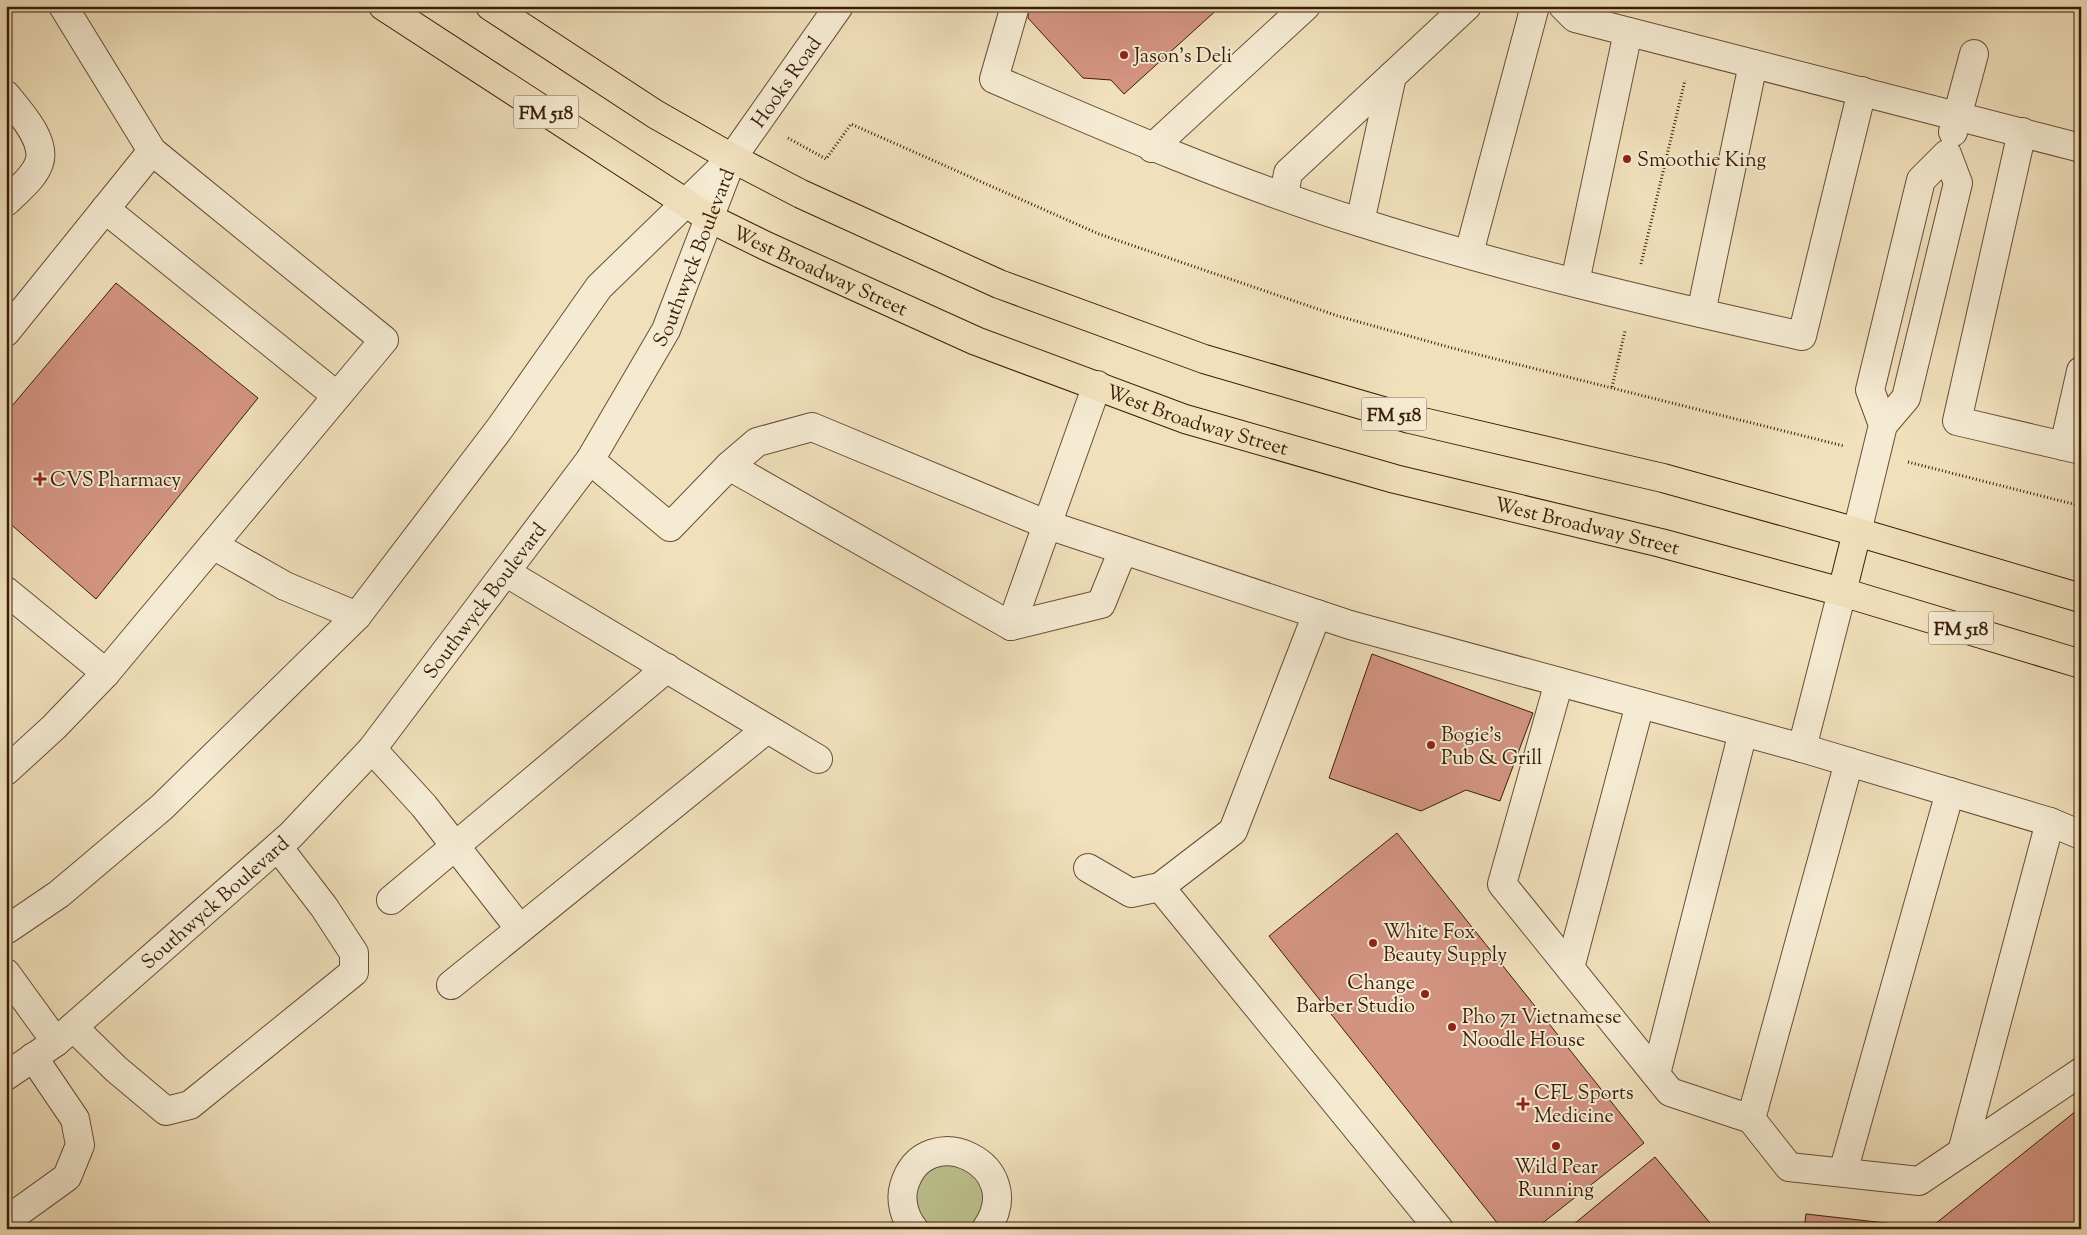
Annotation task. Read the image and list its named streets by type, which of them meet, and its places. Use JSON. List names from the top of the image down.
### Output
{
  "streets": {
    "main road": ["FM 518", "West Broadway Street"],
    "street": ["Hooks Road", "Southwyck Boulevard"]
  },
  "crossings": [
    ["Hooks Road", "FM 518"],
    ["Hooks Road", "Southwyck Boulevard"],
    ["FM 518", "Southwyck Boulevard"],
    ["Southwyck Boulevard", "West Broadway Street"]
  ],
  "places": {
    "other": [
      "Jason's Deli",
      "Smoothie King",
      "Bogie's Pub & Grill",
      "White Fox Beauty Supply",
      "Change Barber Studio",
      "Pho 71 Vietnamese Noodle House",
      "Wild Pear Running"
    ],
    "health": ["CVS Pharmacy", "CFL Sports Medicine"]
  }
}
